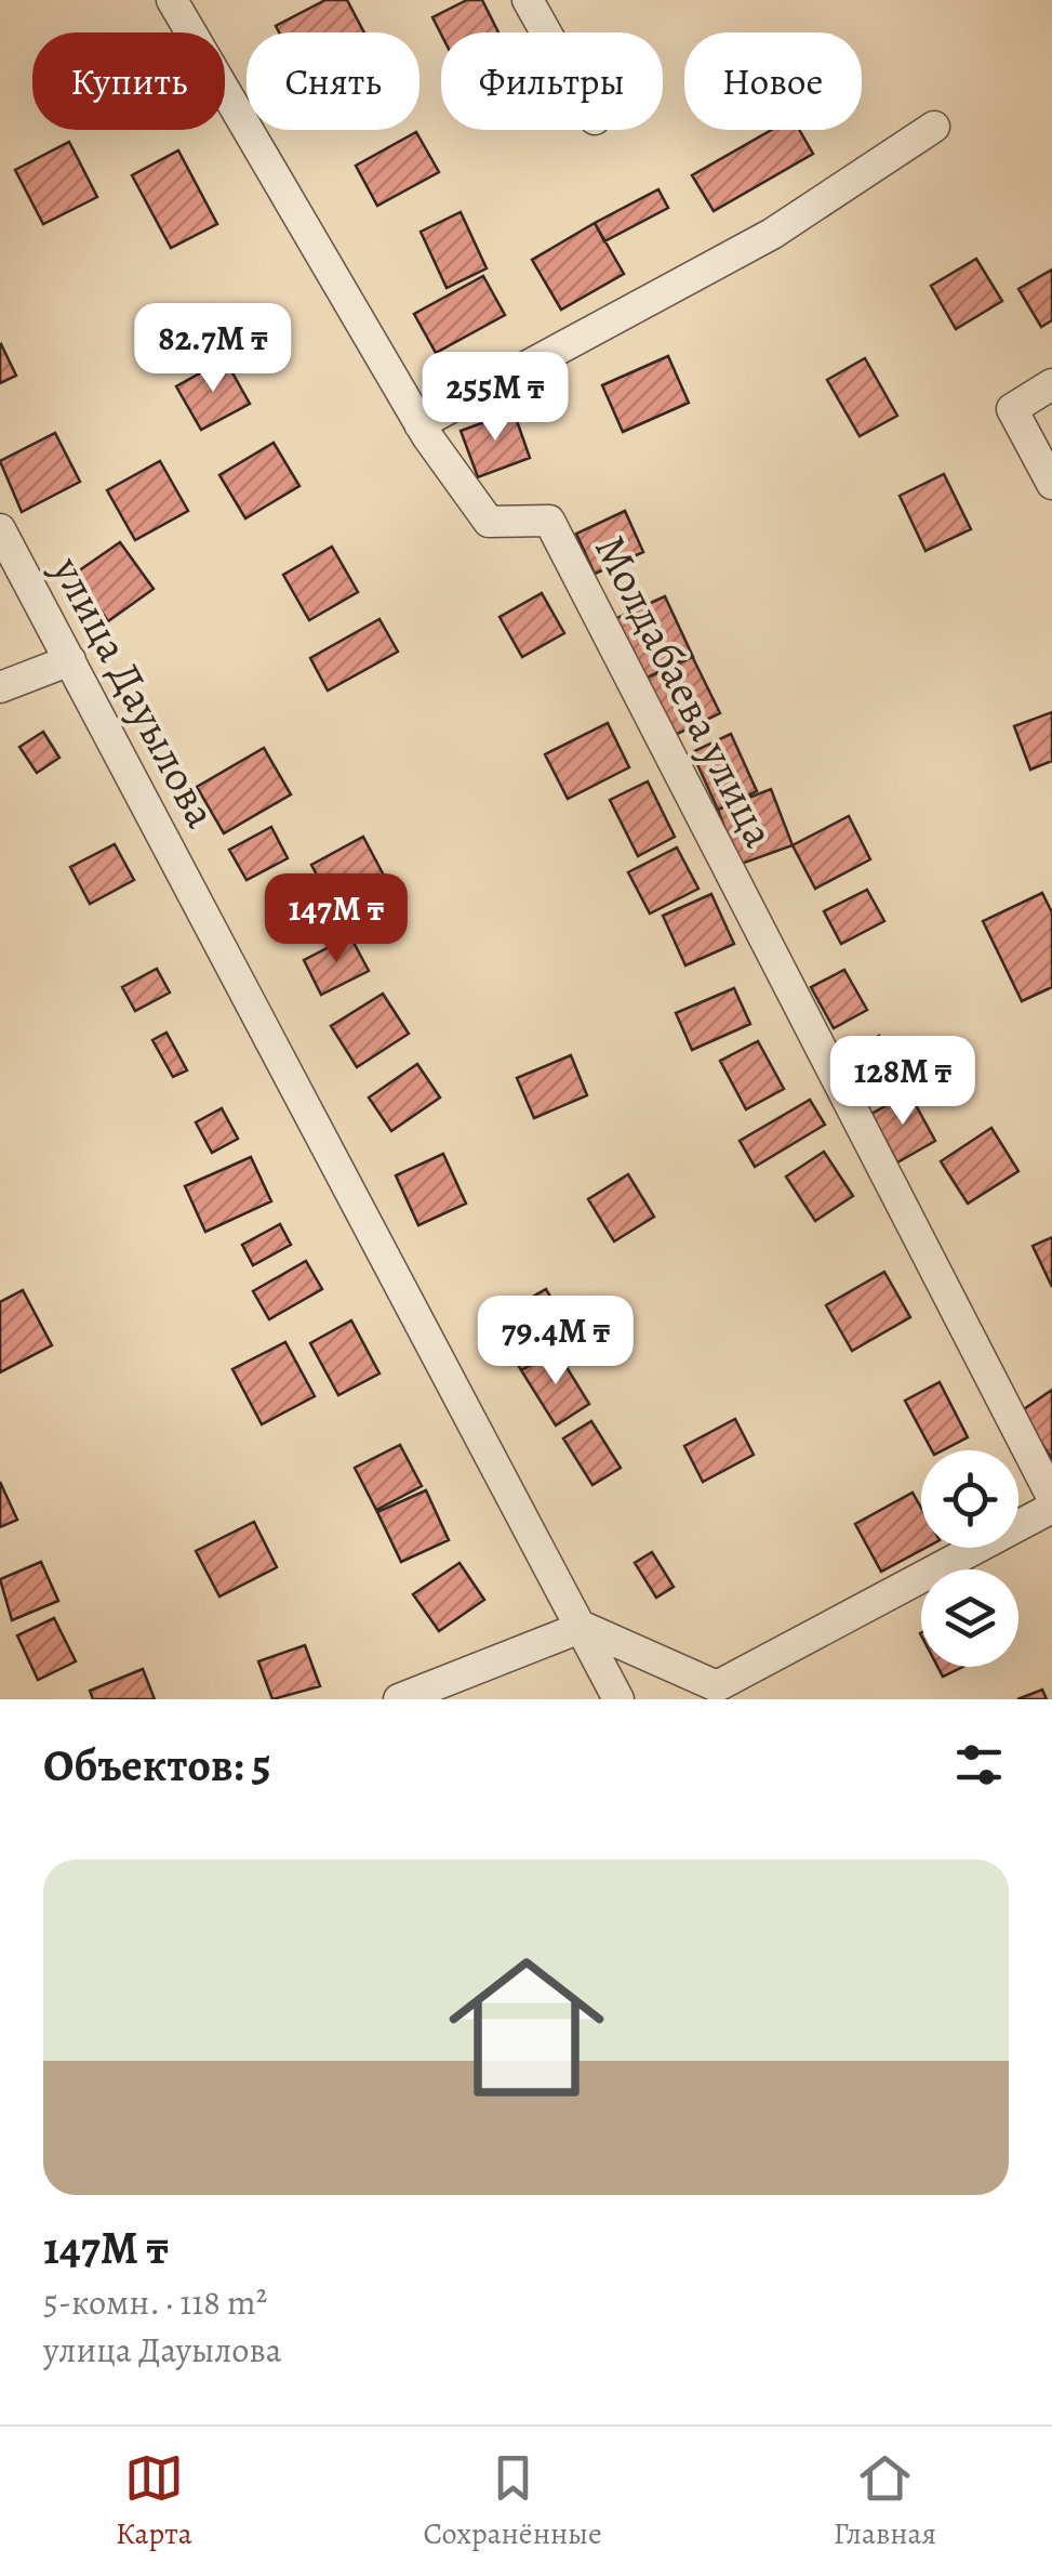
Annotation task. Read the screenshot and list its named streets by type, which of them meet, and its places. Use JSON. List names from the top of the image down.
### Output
{
  "streets": {
    "street": ["Молдабаева улица", "улица Дауылова"]
  },
  "page": {
    "chip": [
      "Купить",
      "Снять",
      "Фильтры",
      "Новое"
    ],
    "price": [
      "82.7M ₸",
      "255M ₸",
      "147M ₸",
      "128M ₸",
      "79.4M ₸"
    ],
    "heading": "Объектов: 5",
    "list": [
      {
        "name": "147M ₸",
        "note": "5-комн. · 118 m² · улица Дауылова"
      }
    ],
    "tabs": ["Карта", "Сохранённые", "Главная"]
  }
}
